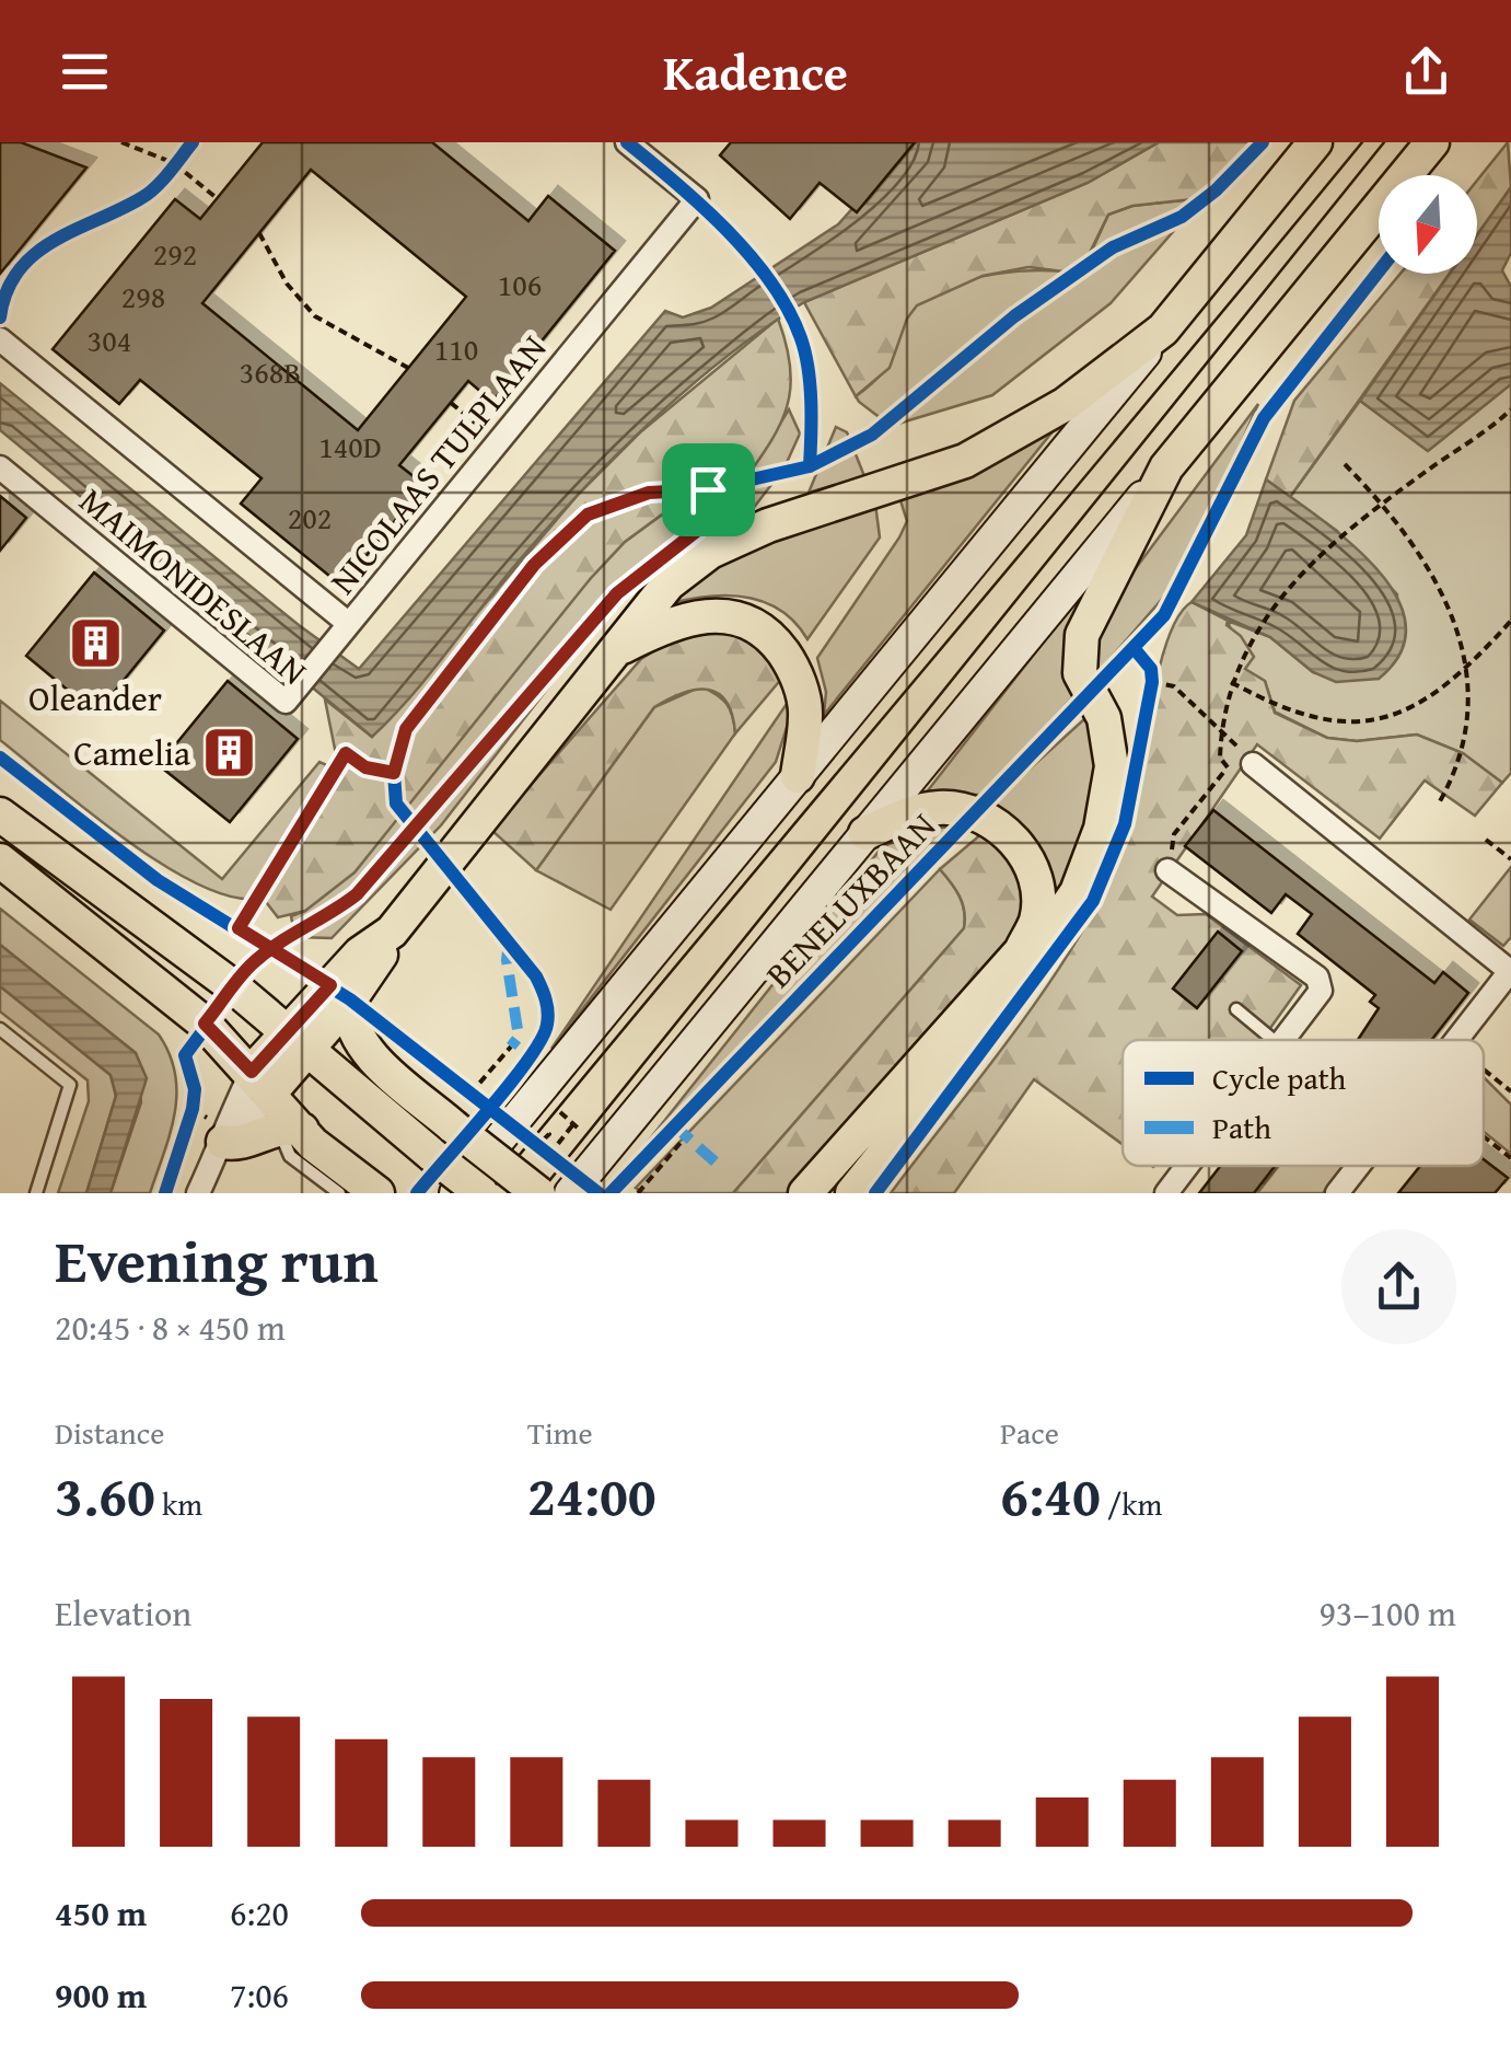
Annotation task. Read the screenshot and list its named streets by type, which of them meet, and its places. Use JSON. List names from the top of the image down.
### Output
{
  "streets": {
    "main road": ["BENELUXBAAN"],
    "street": ["NICOLAAS TULPLAAN", "MAIMONIDESLAAN"]
  },
  "crossings": [
    ["NICOLAAS TULPLAAN", "MAIMONIDESLAAN"]
  ],
  "places": {
    "building": ["Oleander", "Camelia"]
  },
  "house_numbers": [
    "292",
    "106",
    "298",
    "304",
    "110",
    "368B",
    "140D",
    "202"
  ],
  "legend": ["Cycle path", "Path"],
  "north": "bottom",
  "page": {
    "header": "Kadence",
    "heading": ["Evening run", "20:45 · 8 × 450 m"],
    "stats": [
      ["Distance", "3.60 km"],
      ["Time", "24:00"],
      ["Pace", "6:40 /km"]
    ],
    "chart": ["Elevation", "93–100 m"],
    "list": [
      {
        "name": "450 m",
        "note": "6:20"
      },
      {
        "name": "900 m",
        "note": "7:06"
      }
    ]
  }
}
